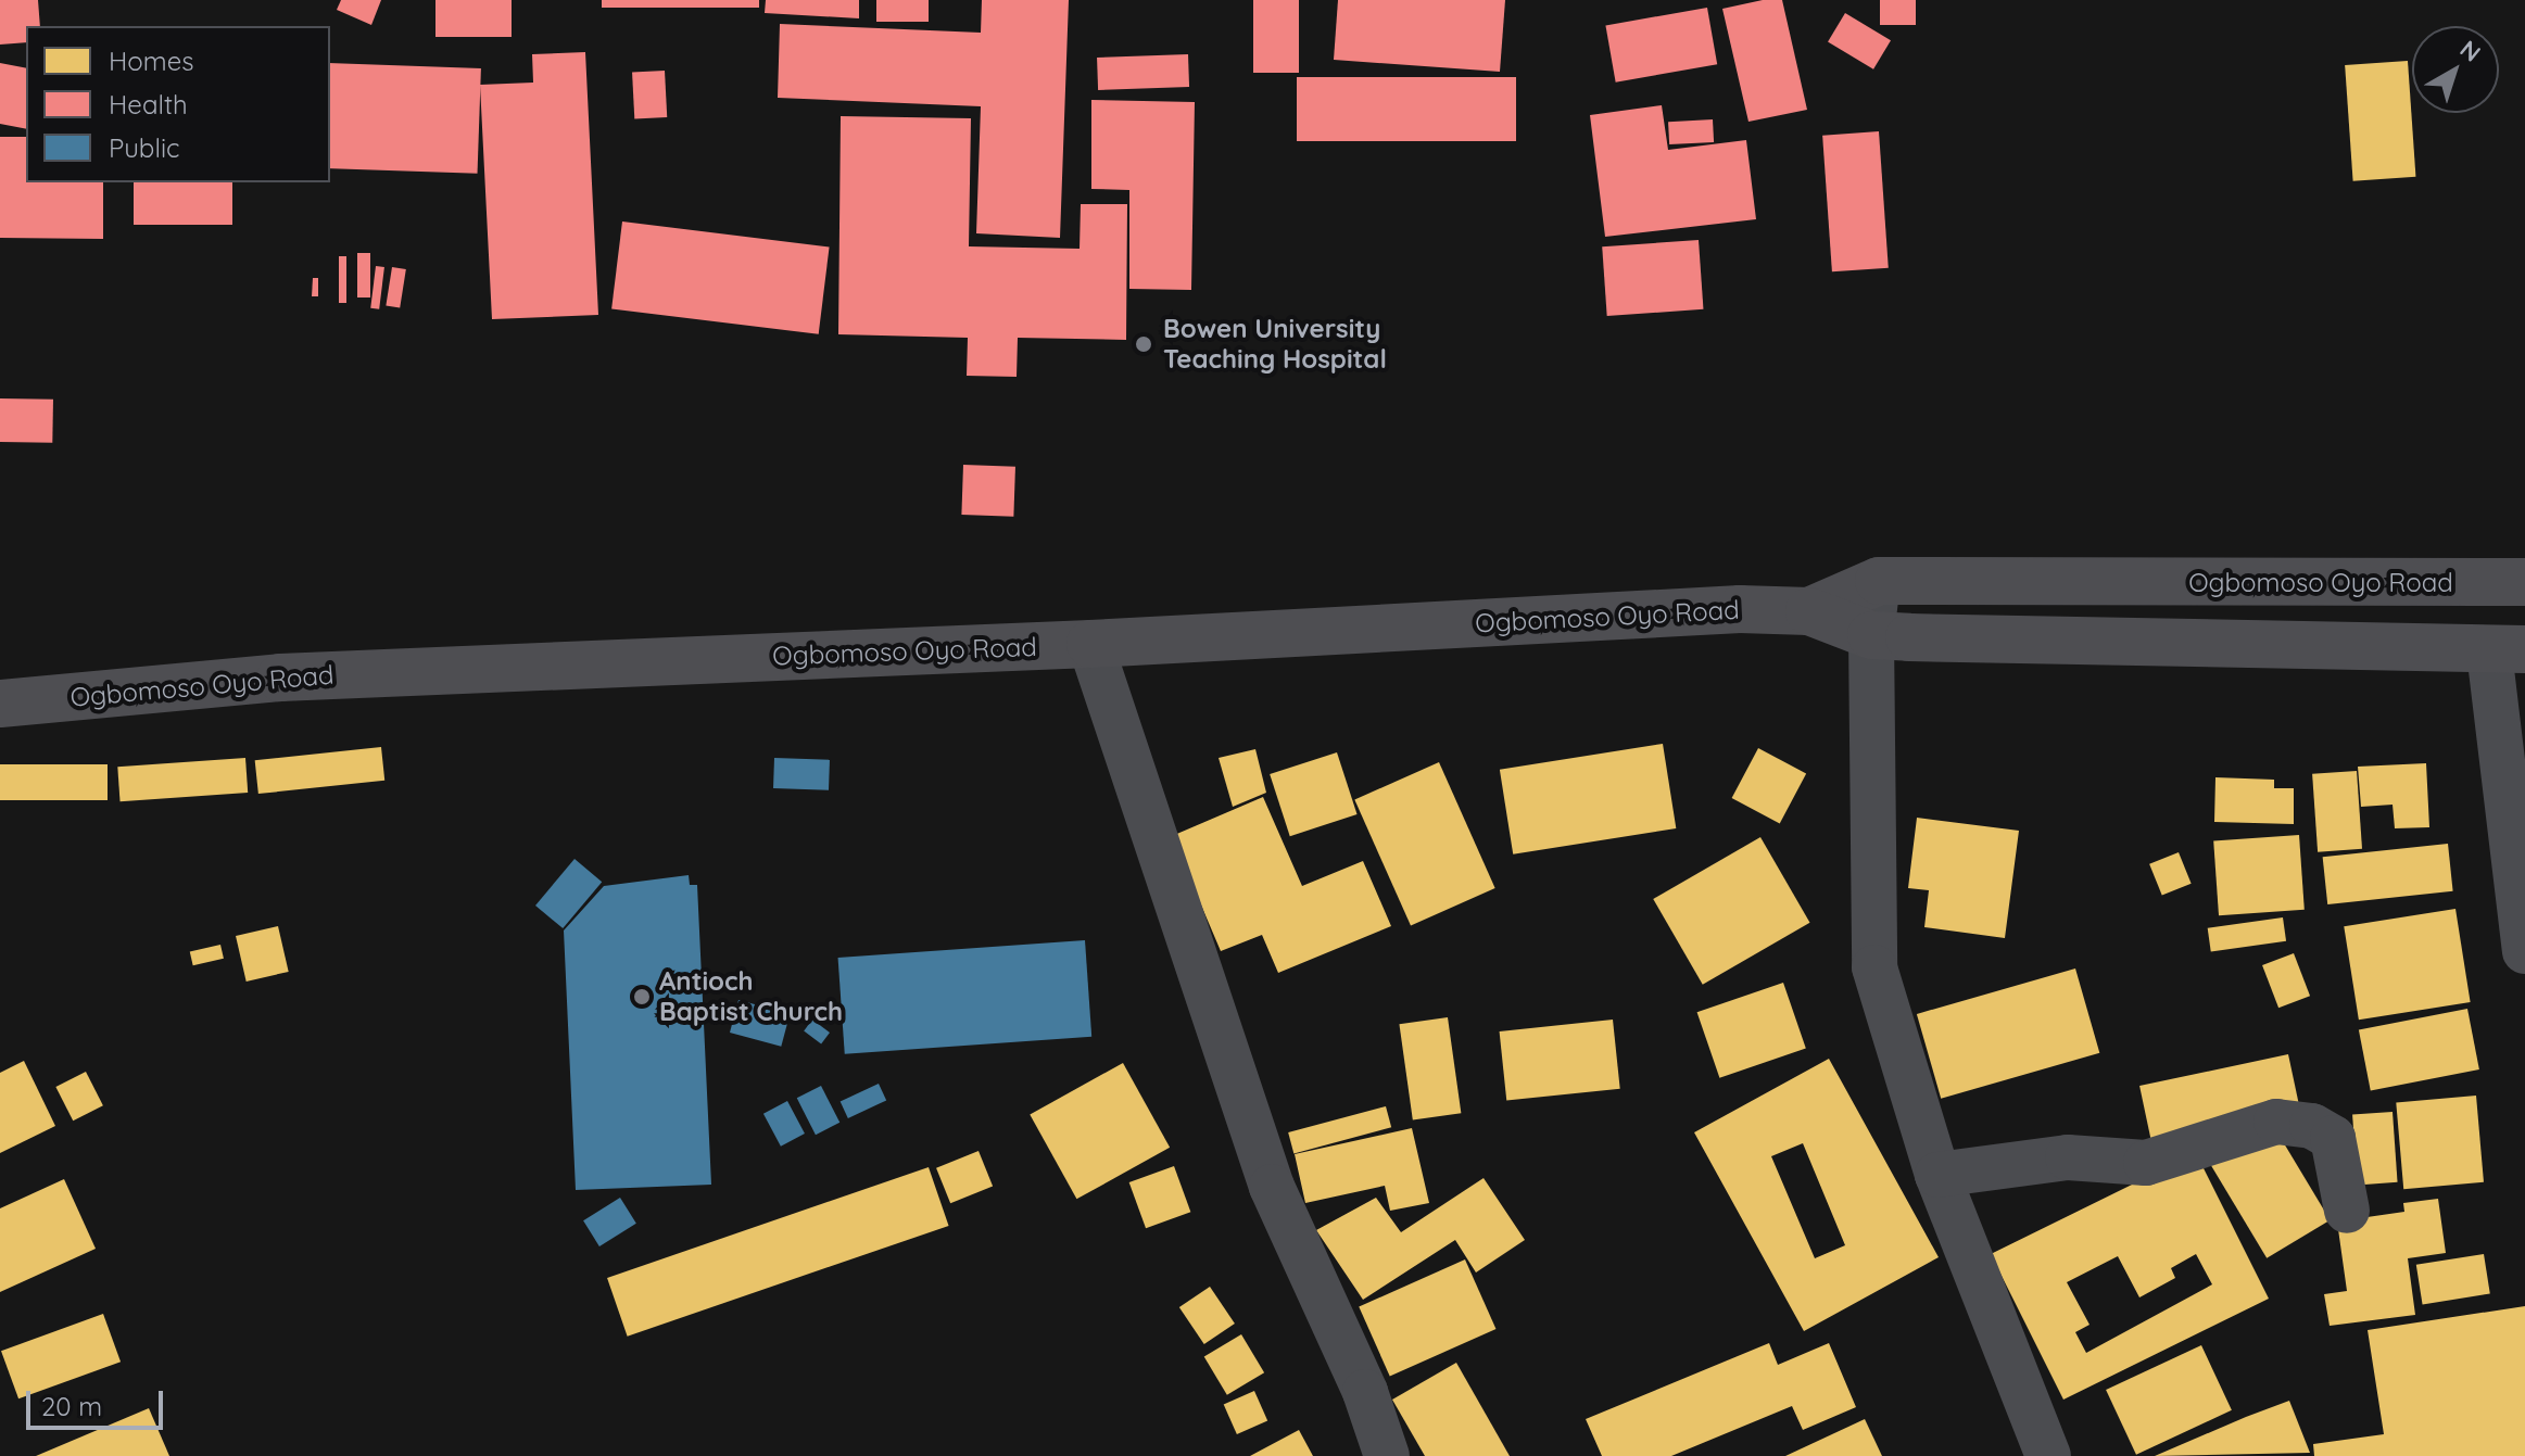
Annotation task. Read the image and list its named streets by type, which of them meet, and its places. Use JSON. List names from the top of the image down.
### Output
{
  "streets": {
    "highway": ["Ogbomoso Oyo Road"]
  },
  "places": ["Bowen University Teaching Hospital", "Antioch Baptist Church"],
  "legend": ["Homes", "Health", "Public"],
  "scale_bar": "20 m",
  "north": "top right"
}
